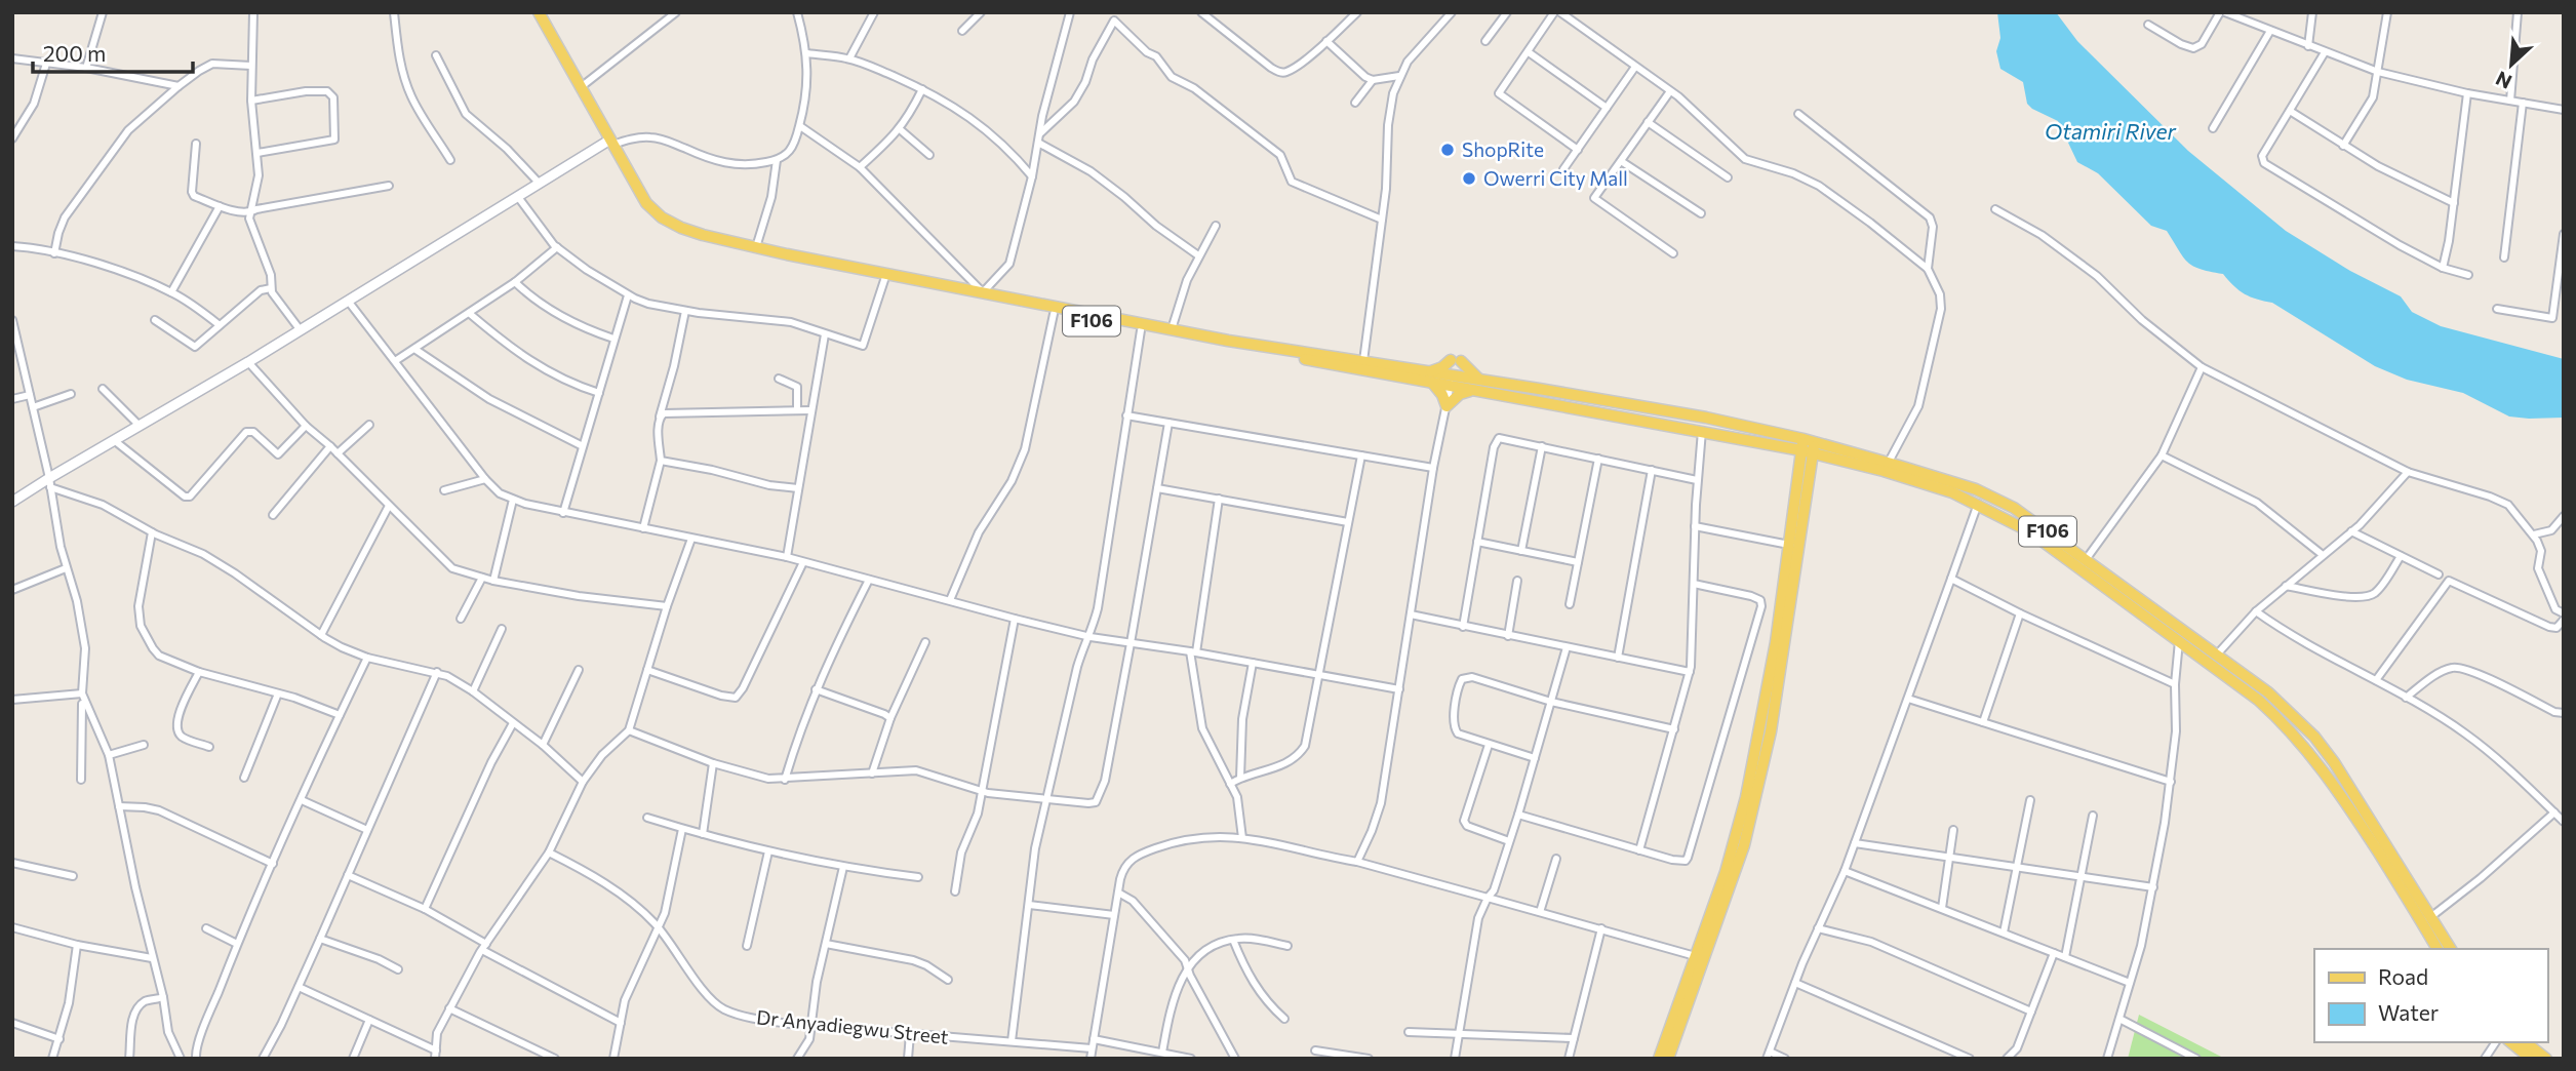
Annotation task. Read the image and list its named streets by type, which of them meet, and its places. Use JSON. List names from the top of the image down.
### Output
{
  "streets": {
    "main road": ["F106"],
    "street": ["Dr Anyadiegwu Street"]
  },
  "water": ["Otamiri River"],
  "places": ["ShopRite", "Owerri City Mall"],
  "legend": ["Road", "Water"],
  "scale_bar": "200 m",
  "north": "bottom left"
}
